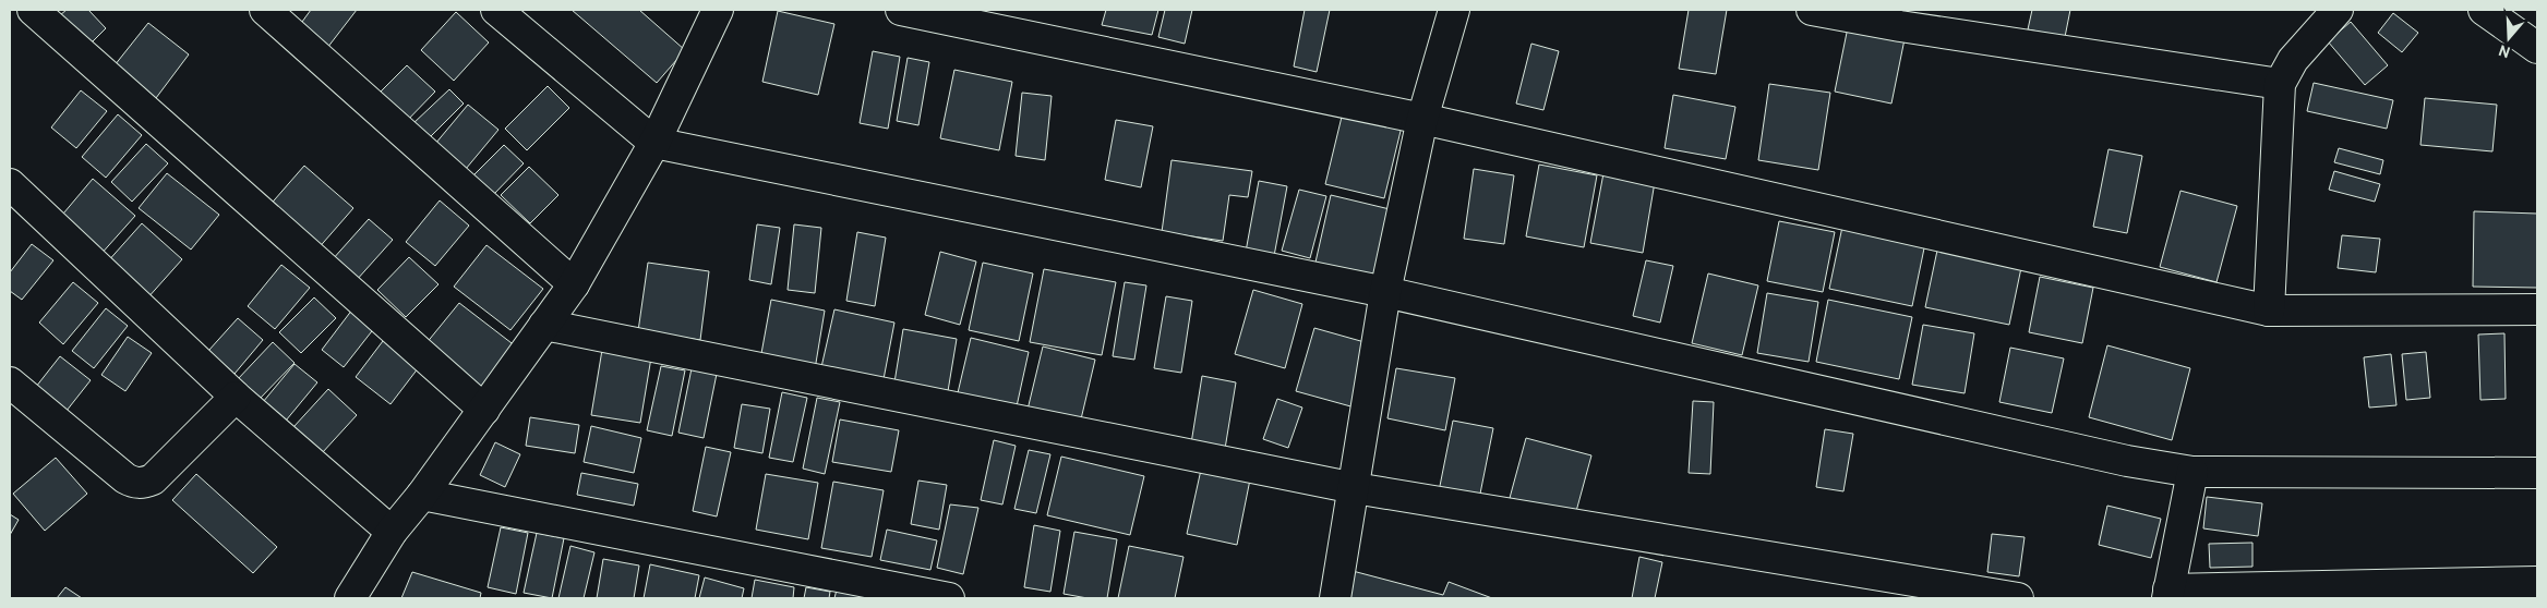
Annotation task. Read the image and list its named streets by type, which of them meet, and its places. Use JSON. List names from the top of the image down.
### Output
{
  "north": "bottom"
}
